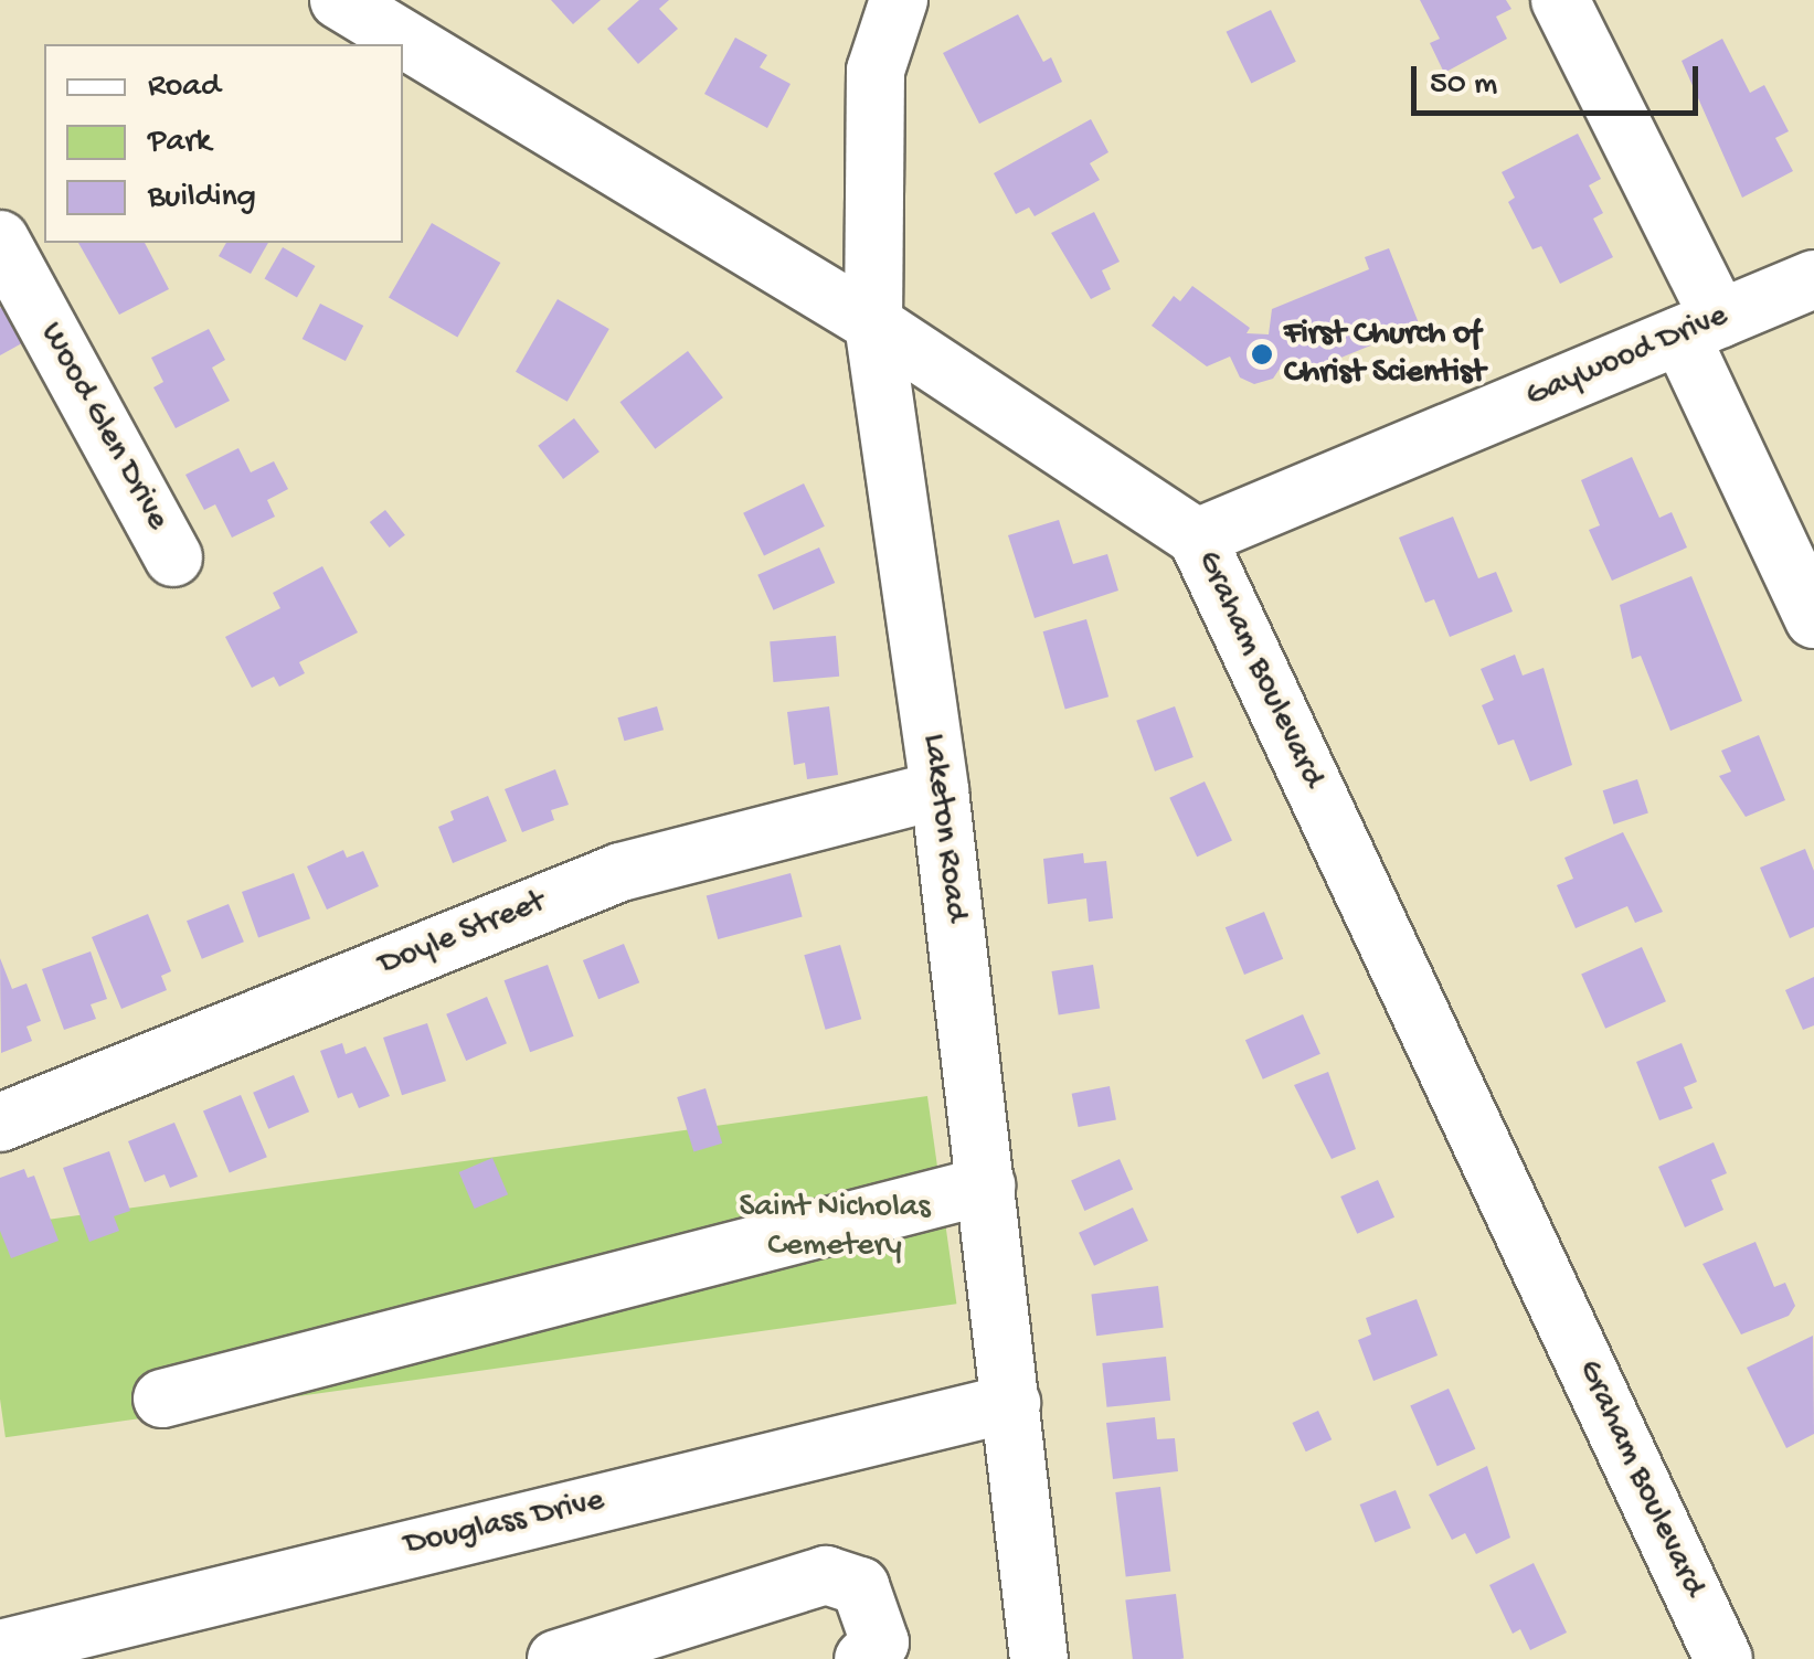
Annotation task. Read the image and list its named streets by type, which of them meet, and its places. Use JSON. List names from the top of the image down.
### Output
{
  "streets": {
    "street": [
      "Gaywood Drive",
      "Wood Glen Drive",
      "Graham Boulevard",
      "Laketon Road",
      "Doyle Street",
      "Douglass Drive"
    ]
  },
  "crossings": [
    ["Gaywood Drive", "Graham Boulevard"],
    ["Graham Boulevard", "Laketon Road"],
    ["Laketon Road", "Doyle Street"],
    ["Laketon Road", "Douglass Drive"]
  ],
  "parks": ["Saint Nicholas Cemetery"],
  "places": ["First Church of Christ Scientist"],
  "legend": ["Road", "Park", "Building"],
  "scale_bar": "50 m"
}
